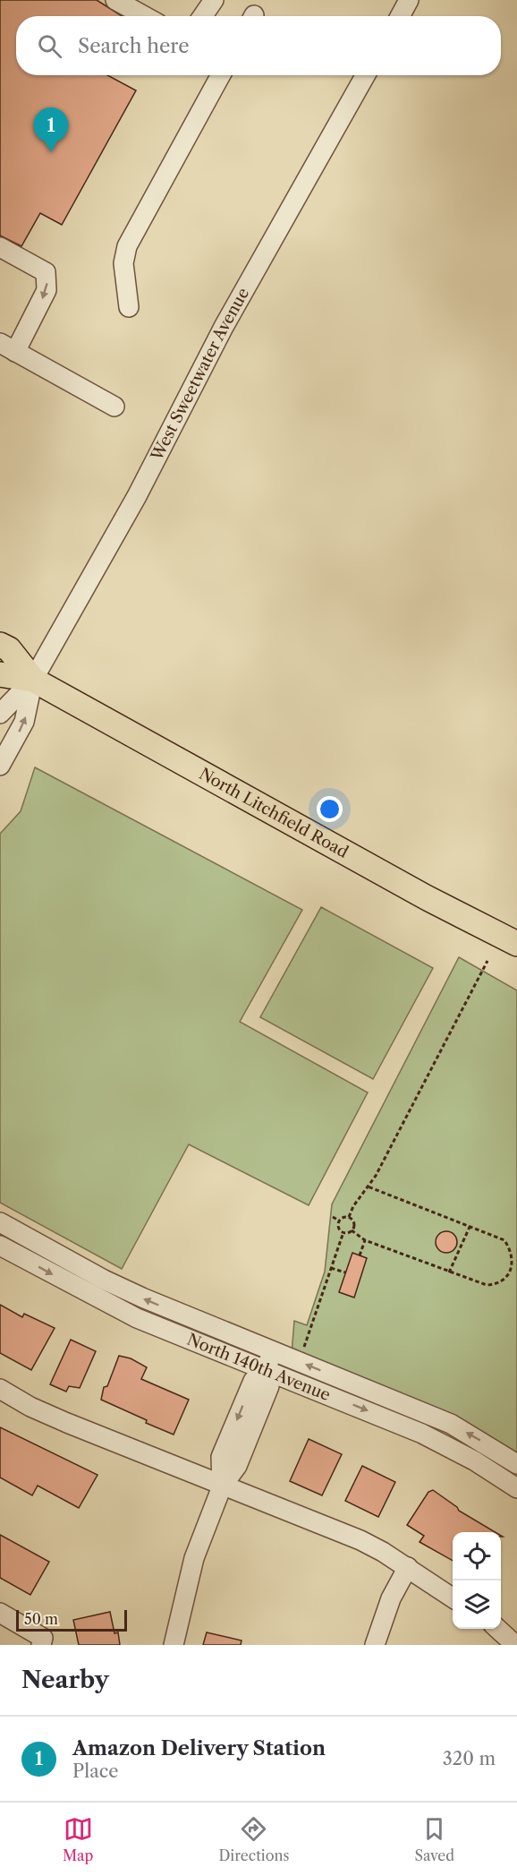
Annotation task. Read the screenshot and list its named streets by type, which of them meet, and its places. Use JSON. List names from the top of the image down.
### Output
{
  "streets": {
    "main road": ["North Litchfield Road"],
    "street": ["West Sweetwater Avenue", "North 140th Avenue"]
  },
  "crossings": [
    ["West Sweetwater Avenue", "North Litchfield Road"]
  ],
  "scale_bar": "50 m",
  "page": {
    "search": "Search here",
    "pins": "1",
    "scale": "50 m",
    "heading": "Nearby",
    "list": [
      {
        "mark": "1",
        "name": "Amazon Delivery Station",
        "note": "Place",
        "value": "320 m"
      }
    ],
    "nav": ["Map", "Directions", "Saved"]
  }
}
